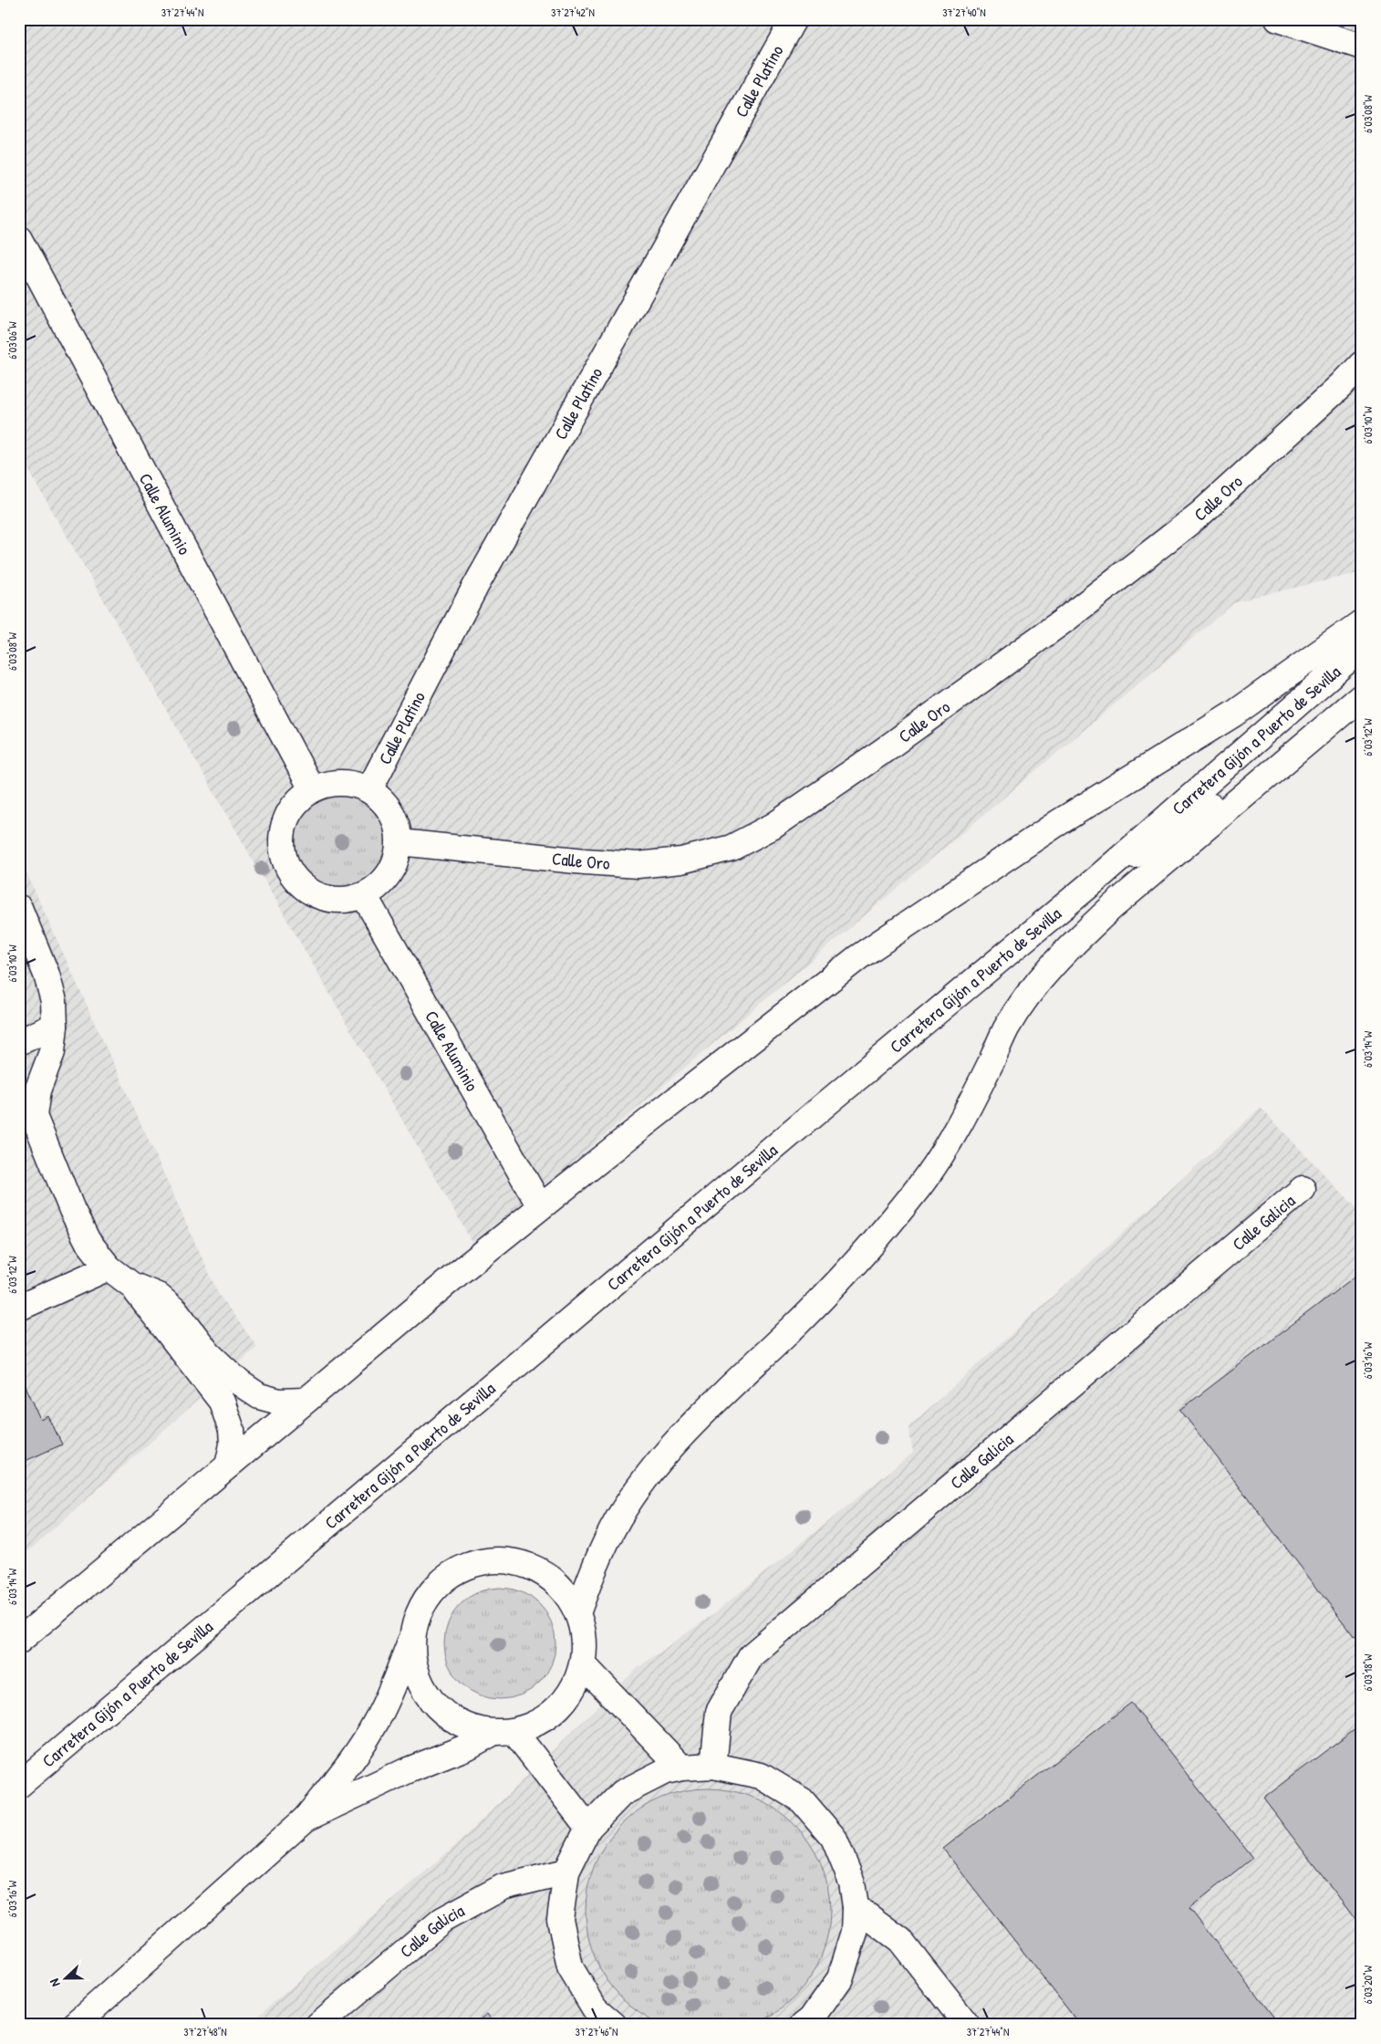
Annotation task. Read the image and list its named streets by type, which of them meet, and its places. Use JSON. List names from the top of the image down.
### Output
{
  "streets": {
    "main road": [
      "Calle Platino",
      "Calle Oro",
      "Calle Aluminio",
      "Carretera Gijón a Puerto de Sevilla",
      "Calle Galicia"
    ]
  },
  "crossings": [
    ["Calle Platino", "Calle Oro"],
    ["Calle Platino", "Calle Aluminio"],
    ["Calle Oro", "Calle Aluminio"]
  ],
  "north": "left",
  "coordinates": [
    "37°27'44\"N",
    "37°27'42\"N",
    "37°27'40\"N",
    "6°03'08\"W",
    "6°03'06\"W",
    "6°03'10\"W",
    "6°03'12\"W",
    "6°03'14\"W",
    "6°03'16\"W",
    "6°03'18\"W",
    "6°03'20\"W",
    "37°27'48\"N",
    "37°27'46\"N"
  ]
}
